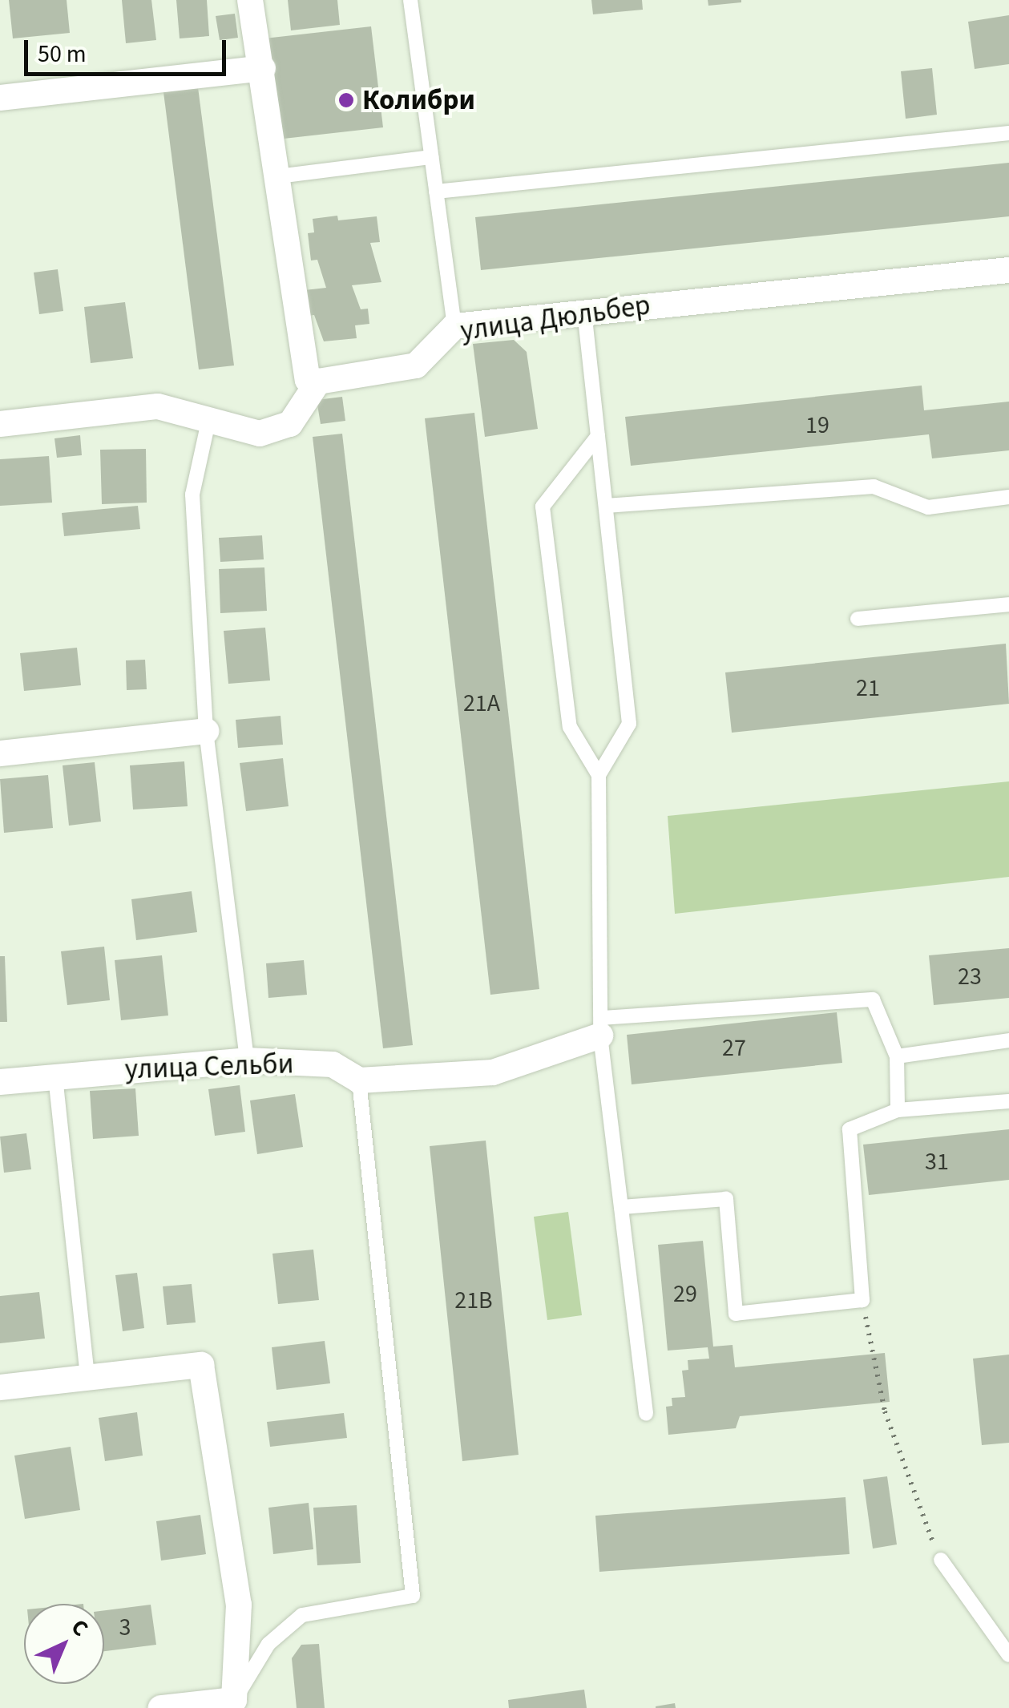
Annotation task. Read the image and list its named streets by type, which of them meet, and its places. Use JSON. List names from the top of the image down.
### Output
{
  "streets": {
    "street": ["улица Дюльбер", "улица Сельби"]
  },
  "places": ["Колибри"],
  "house_numbers": [
    "19",
    "21",
    "21А",
    "23",
    "27",
    "31",
    "29",
    "21В",
    "3"
  ],
  "scale_bar": "50 m",
  "north": "top right"
}
